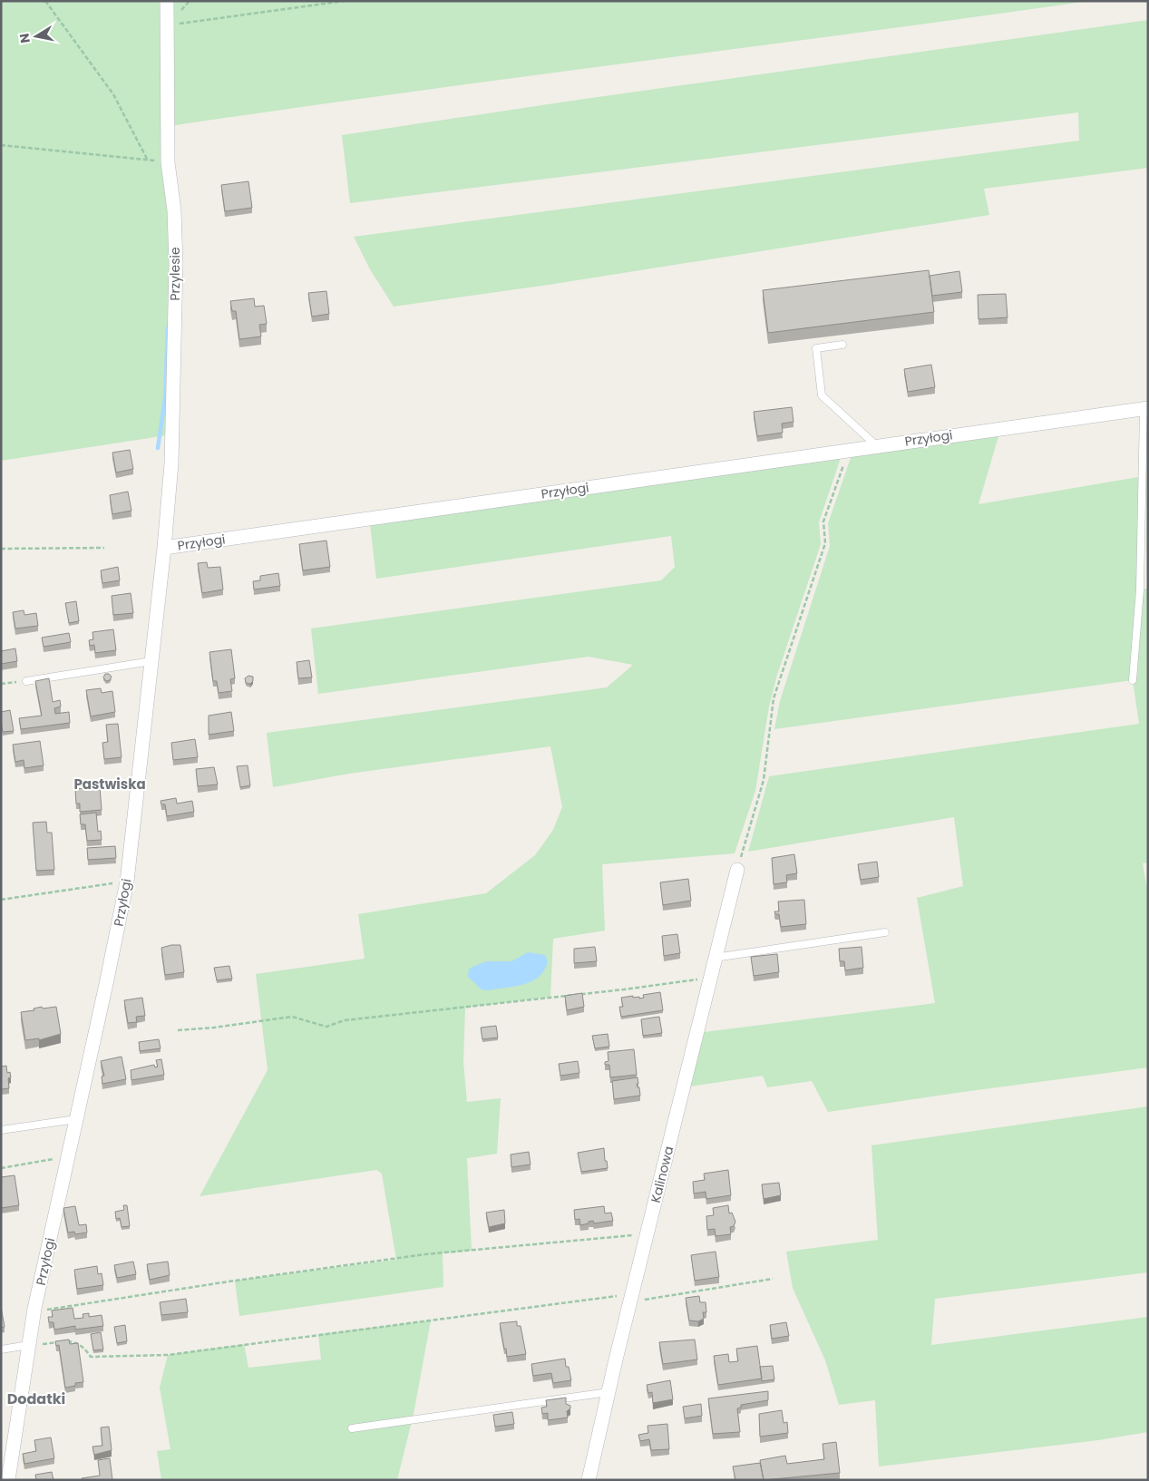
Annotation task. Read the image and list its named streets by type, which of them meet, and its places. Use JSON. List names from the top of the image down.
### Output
{
  "streets": {
    "street": ["Przylesie", "Przyłogi", "Kalinowa"]
  },
  "crossings": [
    ["Przylesie", "Przyłogi"]
  ],
  "districts": ["Pastwiska", "Dodatki"],
  "north": "left"
}
